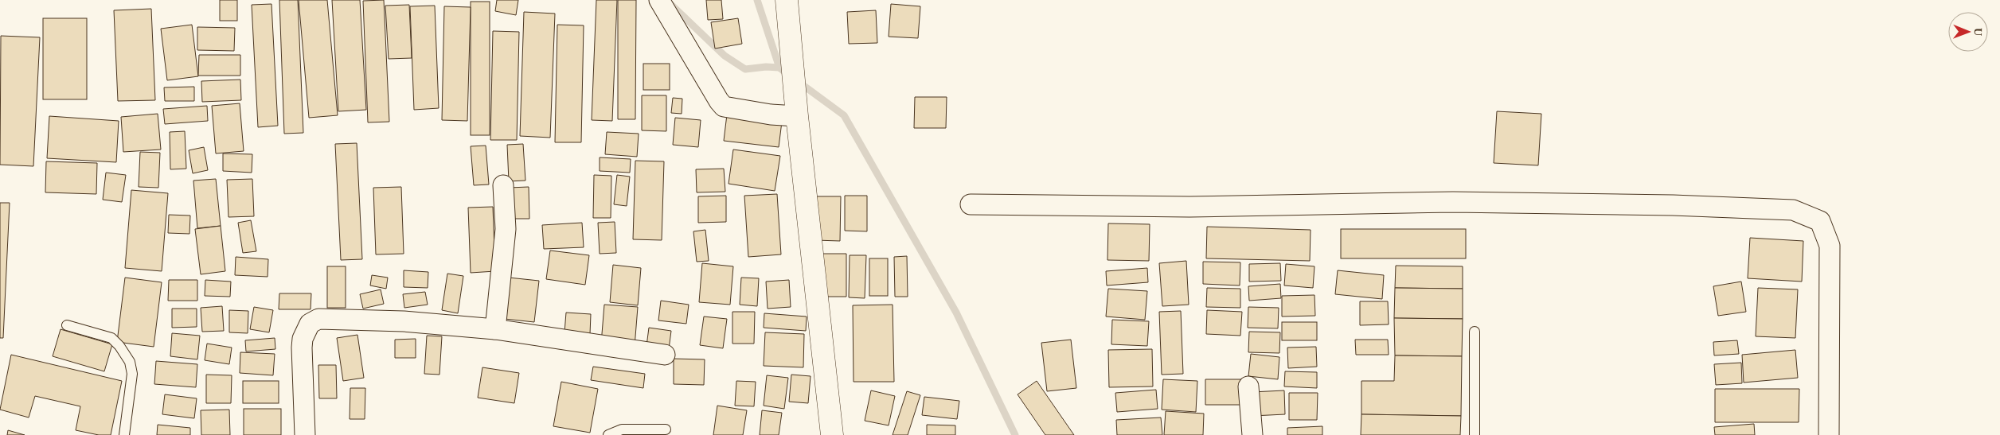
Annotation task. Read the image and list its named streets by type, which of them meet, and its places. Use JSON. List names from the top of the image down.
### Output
{
  "north": "right"
}
